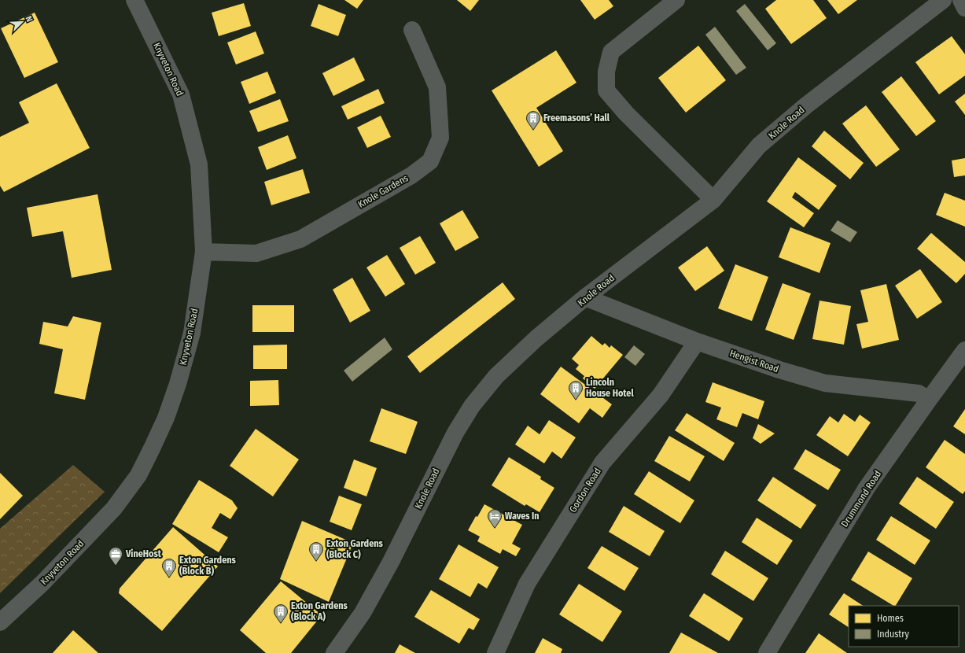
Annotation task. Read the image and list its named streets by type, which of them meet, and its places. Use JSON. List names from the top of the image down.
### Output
{
  "streets": {
    "street": [
      "Knyveton Road",
      "Knole Road",
      "Knole Gardens",
      "Hengist Road",
      "Gordon Road",
      "Drummond Road"
    ]
  },
  "crossings": [
    ["Knyveton Road", "Knole Gardens"],
    ["Knole Road", "Hengist Road"],
    ["Hengist Road", "Gordon Road"],
    ["Hengist Road", "Drummond Road"]
  ],
  "places": {
    "building": [
      "Freemasons’ Hall",
      "Lincoln House Hotel",
      "Exton Gardens (Block C)",
      "Exton Gardens (Block B)",
      "Exton Gardens (Block A)"
    ],
    "hotel": ["Waves In"],
    "office": ["VineHost"]
  },
  "legend": ["Homes", "Industry"],
  "north": "top right"
}
